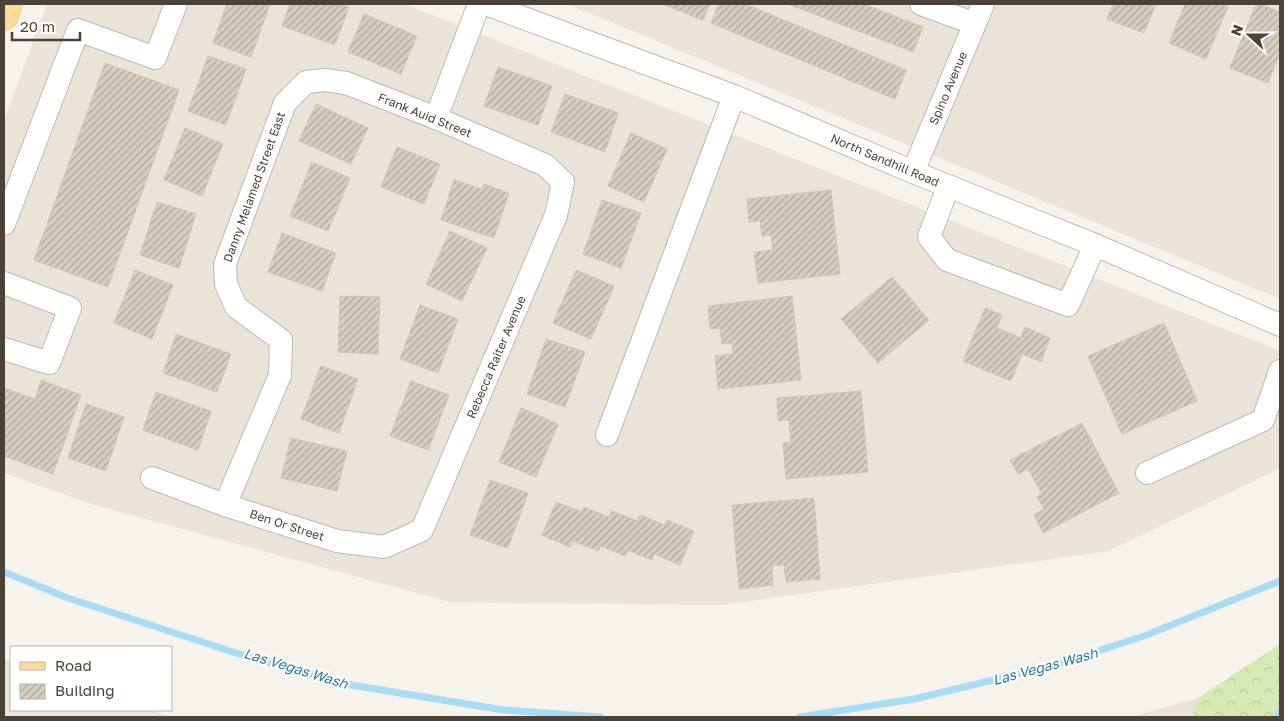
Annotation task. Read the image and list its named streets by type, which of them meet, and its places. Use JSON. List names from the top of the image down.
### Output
{
  "streets": {
    "street": [
      "Spino Avenue",
      "Frank Auid Street",
      "North Sandhill Road",
      "Danny Melamed Street East",
      "Rebecca Raiter Avenue",
      "Ben Or Street"
    ]
  },
  "crossings": [
    ["Spino Avenue", "North Sandhill Road"],
    ["Frank Auid Street", "Danny Melamed Street East"],
    ["Frank Auid Street", "Rebecca Raiter Avenue"],
    ["Danny Melamed Street East", "Ben Or Street"],
    ["Rebecca Raiter Avenue", "Ben Or Street"]
  ],
  "water": ["Las Vegas Wash"],
  "legend": ["Road", "Building"],
  "scale_bar": "20 m",
  "north": "left"
}
